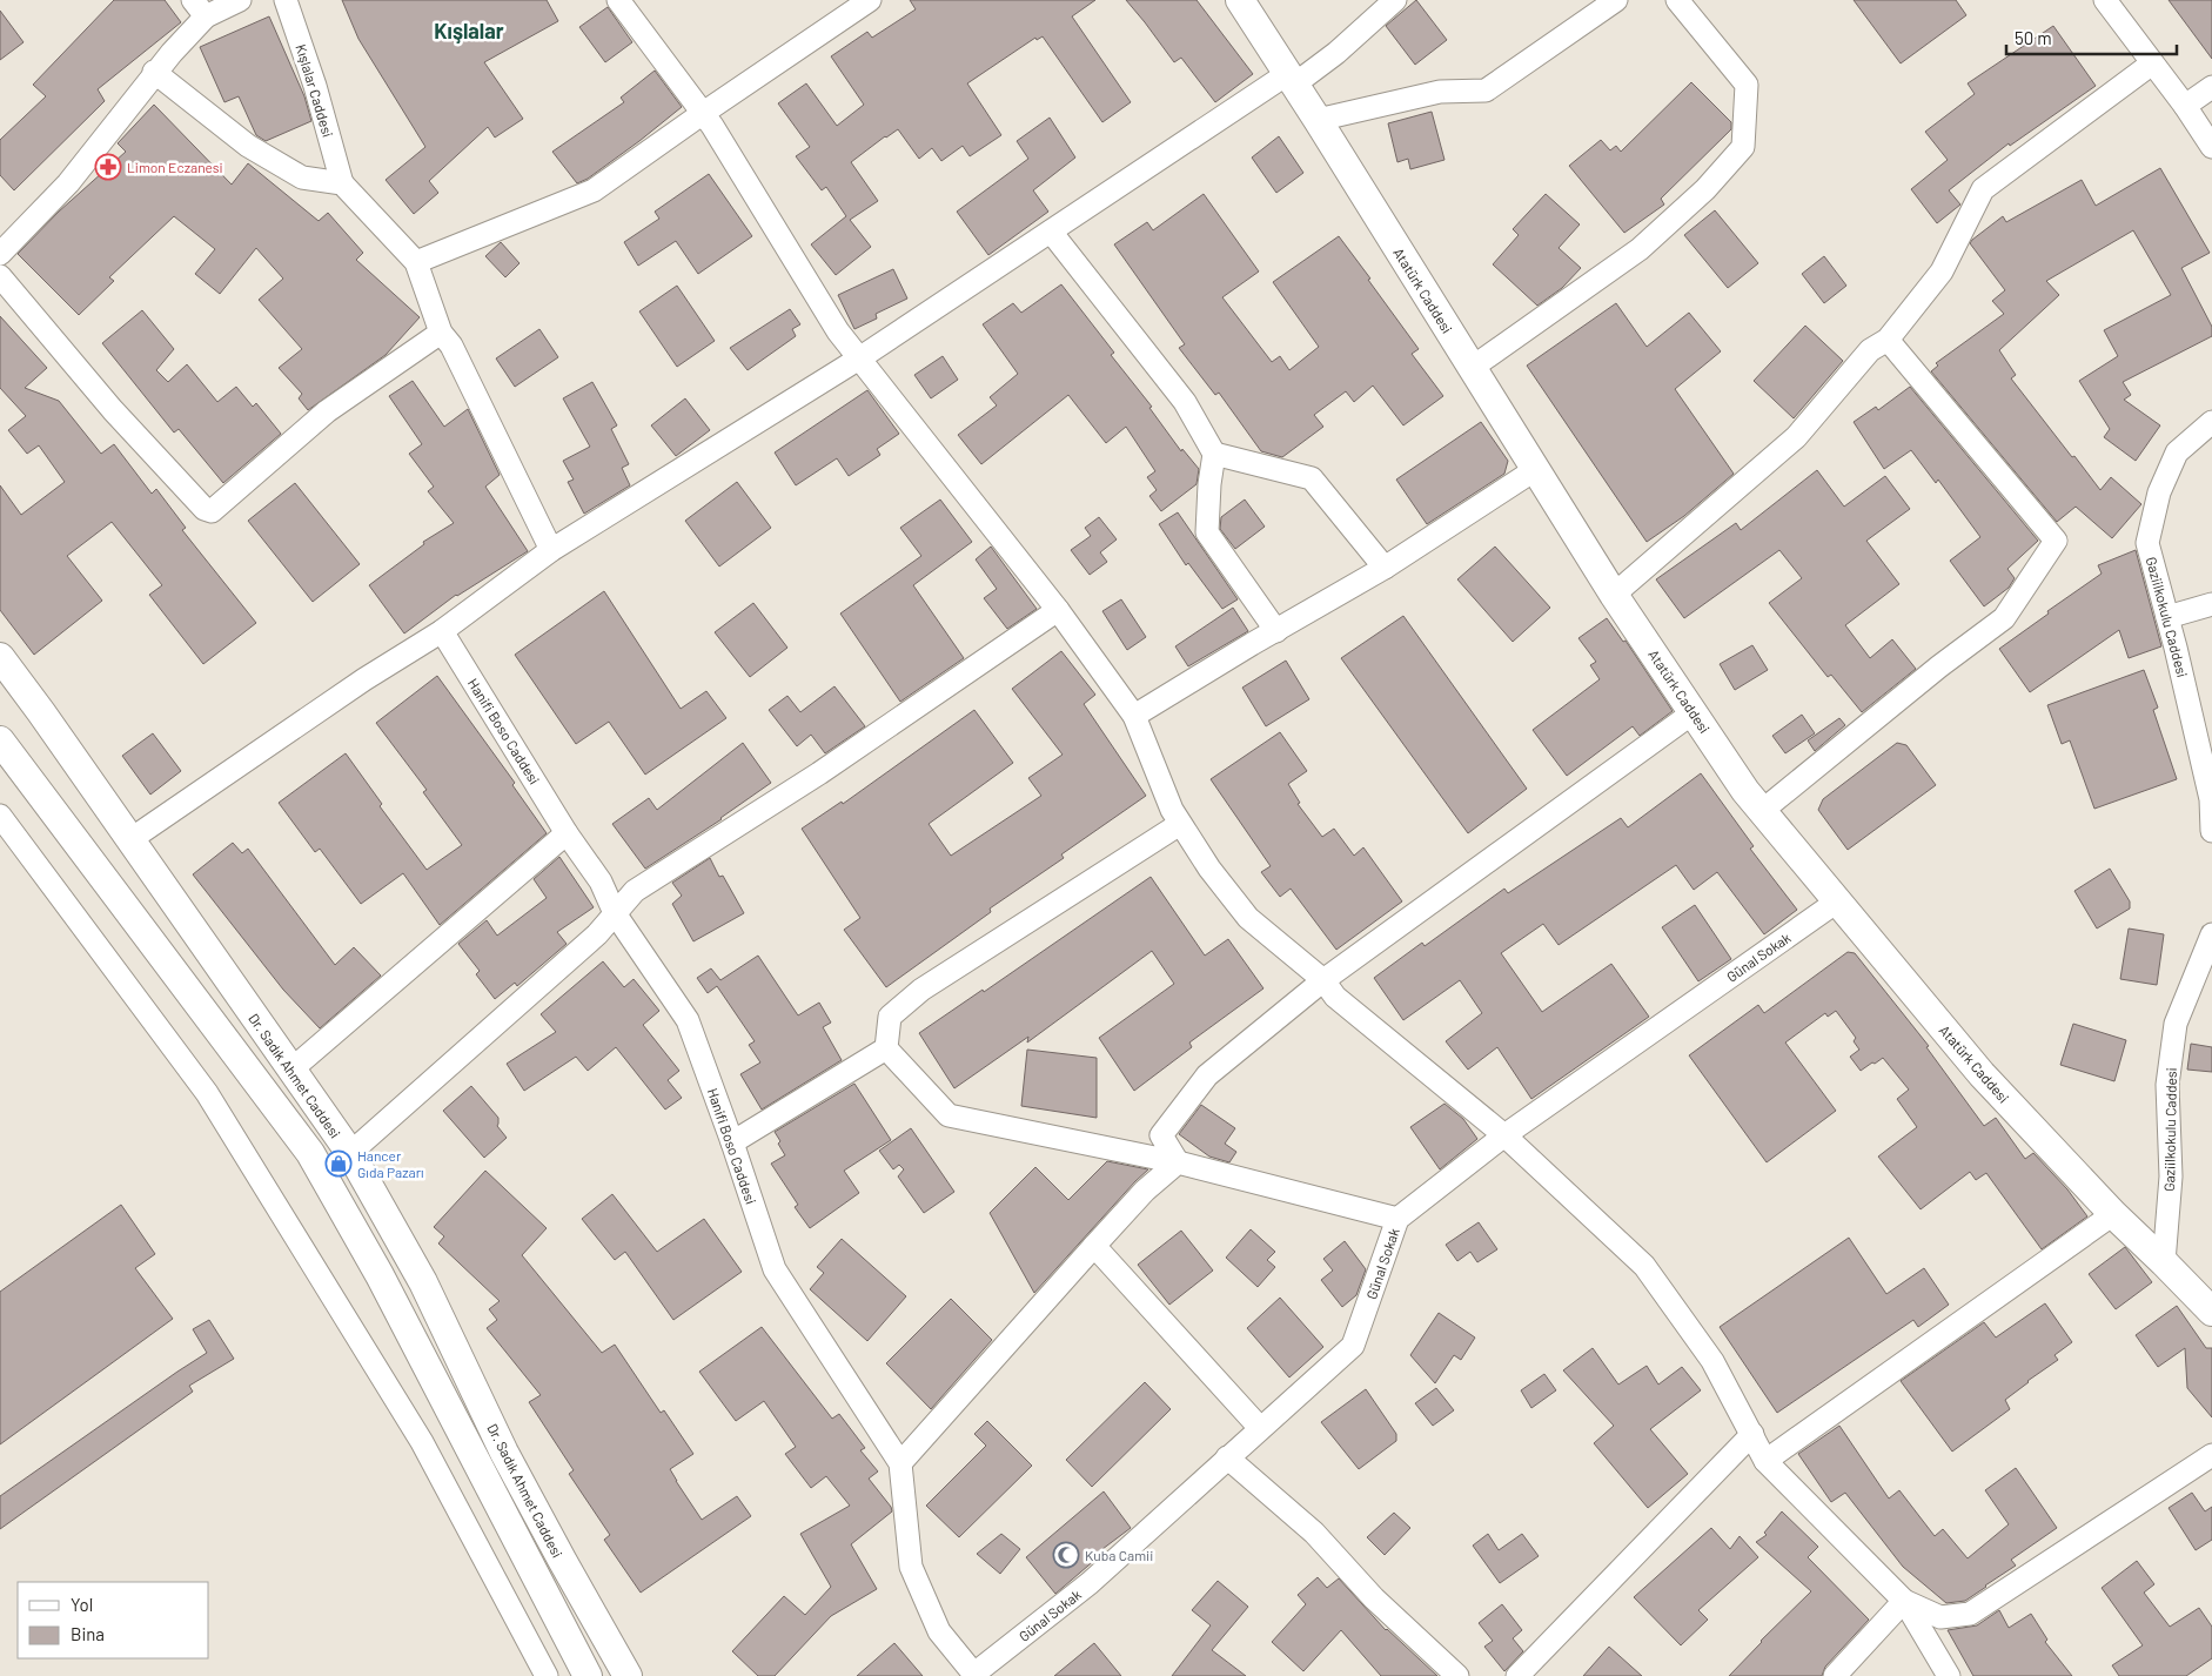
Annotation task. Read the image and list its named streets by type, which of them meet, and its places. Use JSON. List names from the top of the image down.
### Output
{
  "streets": {
    "street": [
      "Kışlalar Caddesi",
      "Atatürk Caddesi",
      "Gaziilkokulu Caddesi",
      "Hanifi Boso Caddesi",
      "Günal Sokak",
      "Dr. Sadık Ahmet Caddesi"
    ]
  },
  "crossings": [
    ["Atatürk Caddesi", "Gaziilkokulu Caddesi"],
    ["Atatürk Caddesi", "Günal Sokak"],
    ["Hanifi Boso Caddesi", "Günal Sokak"]
  ],
  "districts": ["Kışlalar"],
  "places": {
    "pharmacy": ["Limon Eczanesi"],
    "shop": ["Hancer Gıda Pazarı"],
    "mosque": ["Kuba Camii"]
  },
  "legend": ["Yol", "Bina"],
  "scale_bar": "50 m"
}
